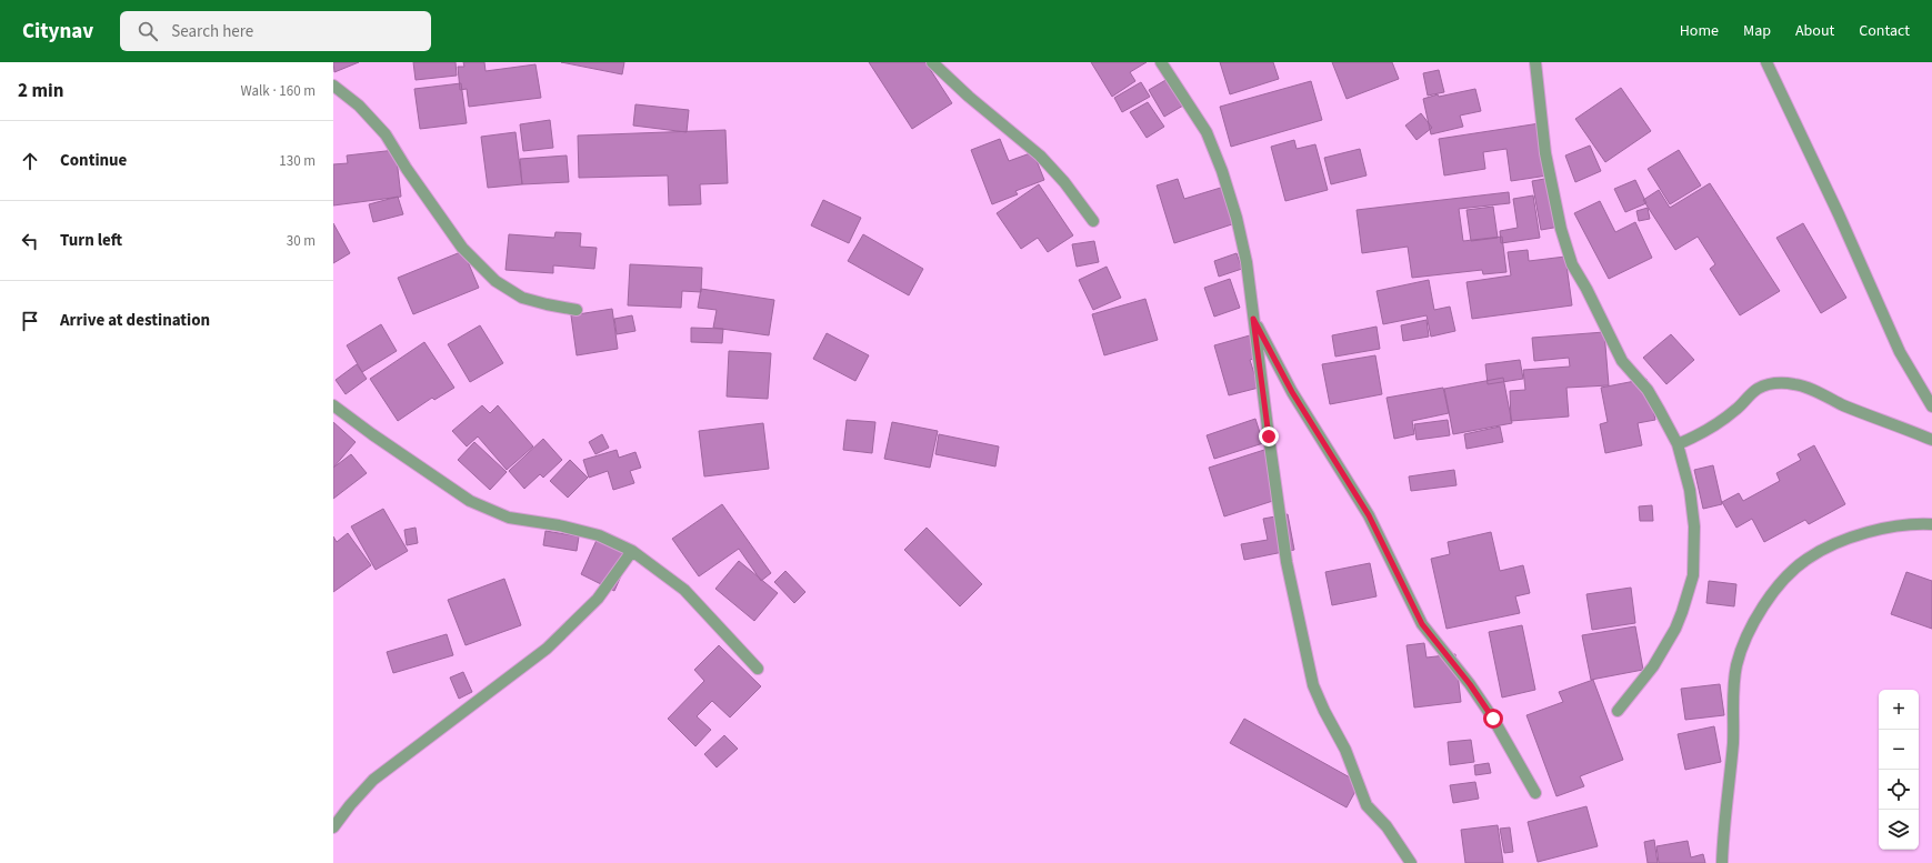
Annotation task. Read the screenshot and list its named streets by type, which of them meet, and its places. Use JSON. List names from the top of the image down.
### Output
{
  "page": {
    "header": "Citynav",
    "search": "Search here",
    "nav": [
      "Home",
      "Map",
      "About",
      "Contact"
    ],
    "heading": ["2 min", "Walk · 160 m"],
    "list": [
      ["Continue", "130 m"],
      ["Turn left", "30 m"],
      "Arrive at destination"
    ],
    "map_buttons": ["+", "−"]
  }
}
